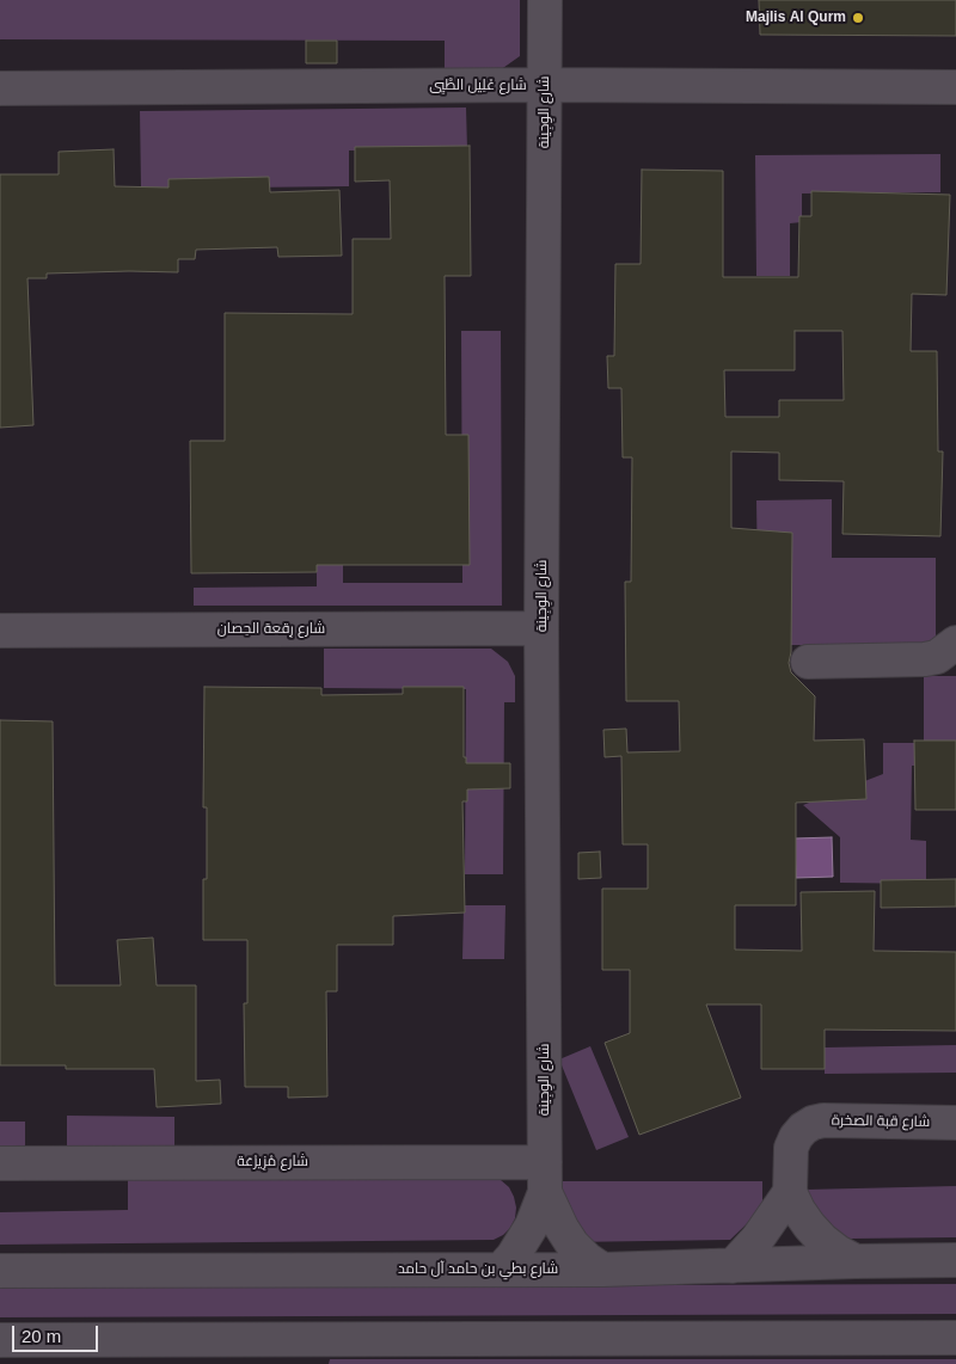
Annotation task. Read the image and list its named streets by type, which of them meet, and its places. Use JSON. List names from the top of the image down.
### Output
{
  "streets": {
    "street": [
      "شارع غَلِيل الطَّيِي",
      "شارع الوِجِينة",
      "شارع رِقعة الحِصان",
      "شارع قبة الصخرة",
      "شارع مْزِيرْعَة",
      "شارع بطي بن حامد آل حامد"
    ]
  },
  "crossings": [
    ["شارع غَلِيل الطَّيِي", "شارع الوِجِينة"],
    ["شارع الوِجِينة", "شارع رِقعة الحِصان"],
    ["شارع الوِجِينة", "شارع مْزِيرْعَة"],
    ["شارع الوِجِينة", "شارع بطي بن حامد آل حامد"],
    ["شارع قبة الصخرة", "شارع بطي بن حامد آل حامد"]
  ],
  "places": ["Majlis Al Qurm"],
  "scale_bar": "20 m"
}
